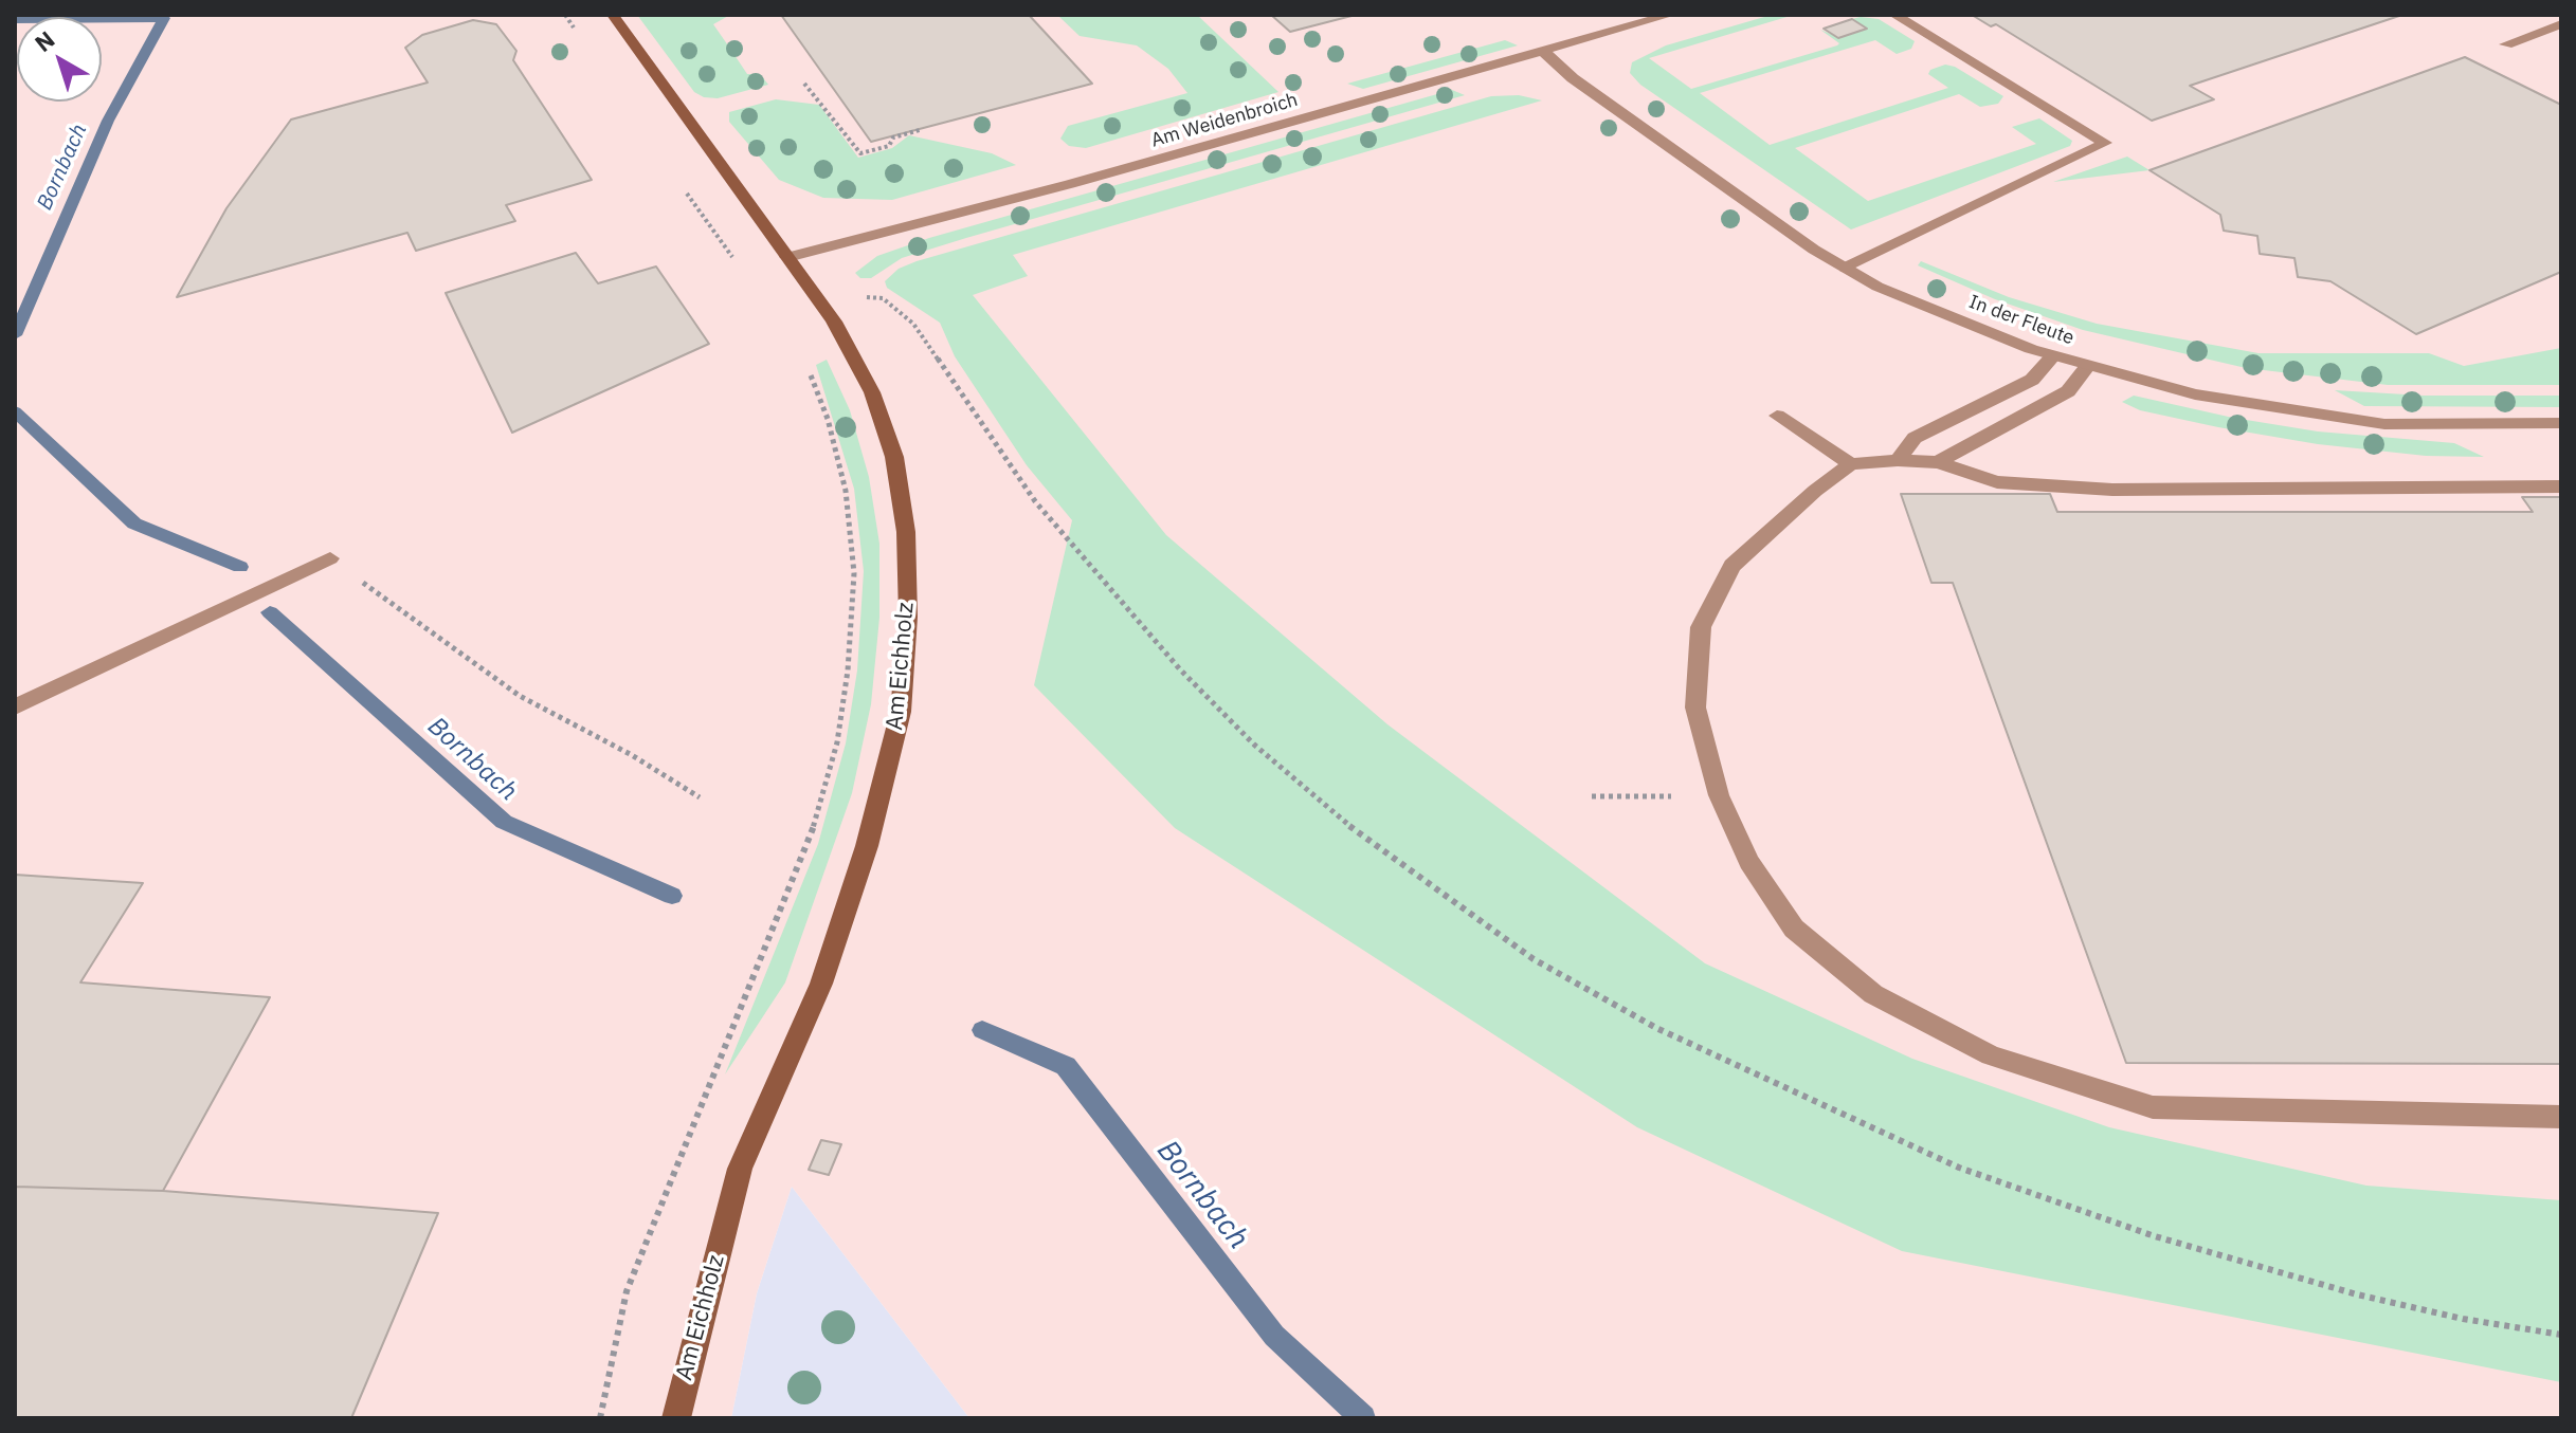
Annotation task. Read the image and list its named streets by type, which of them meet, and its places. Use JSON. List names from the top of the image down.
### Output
{
  "streets": {
    "main road": ["Am Eichholz"],
    "street": ["Am Weidenbroich", "In der Fleute"]
  },
  "crossings": [
    ["Am Weidenbroich", "In der Fleute"],
    ["Am Weidenbroich", "Am Eichholz"]
  ],
  "water": ["Bornbach"],
  "north": "top left"
}
